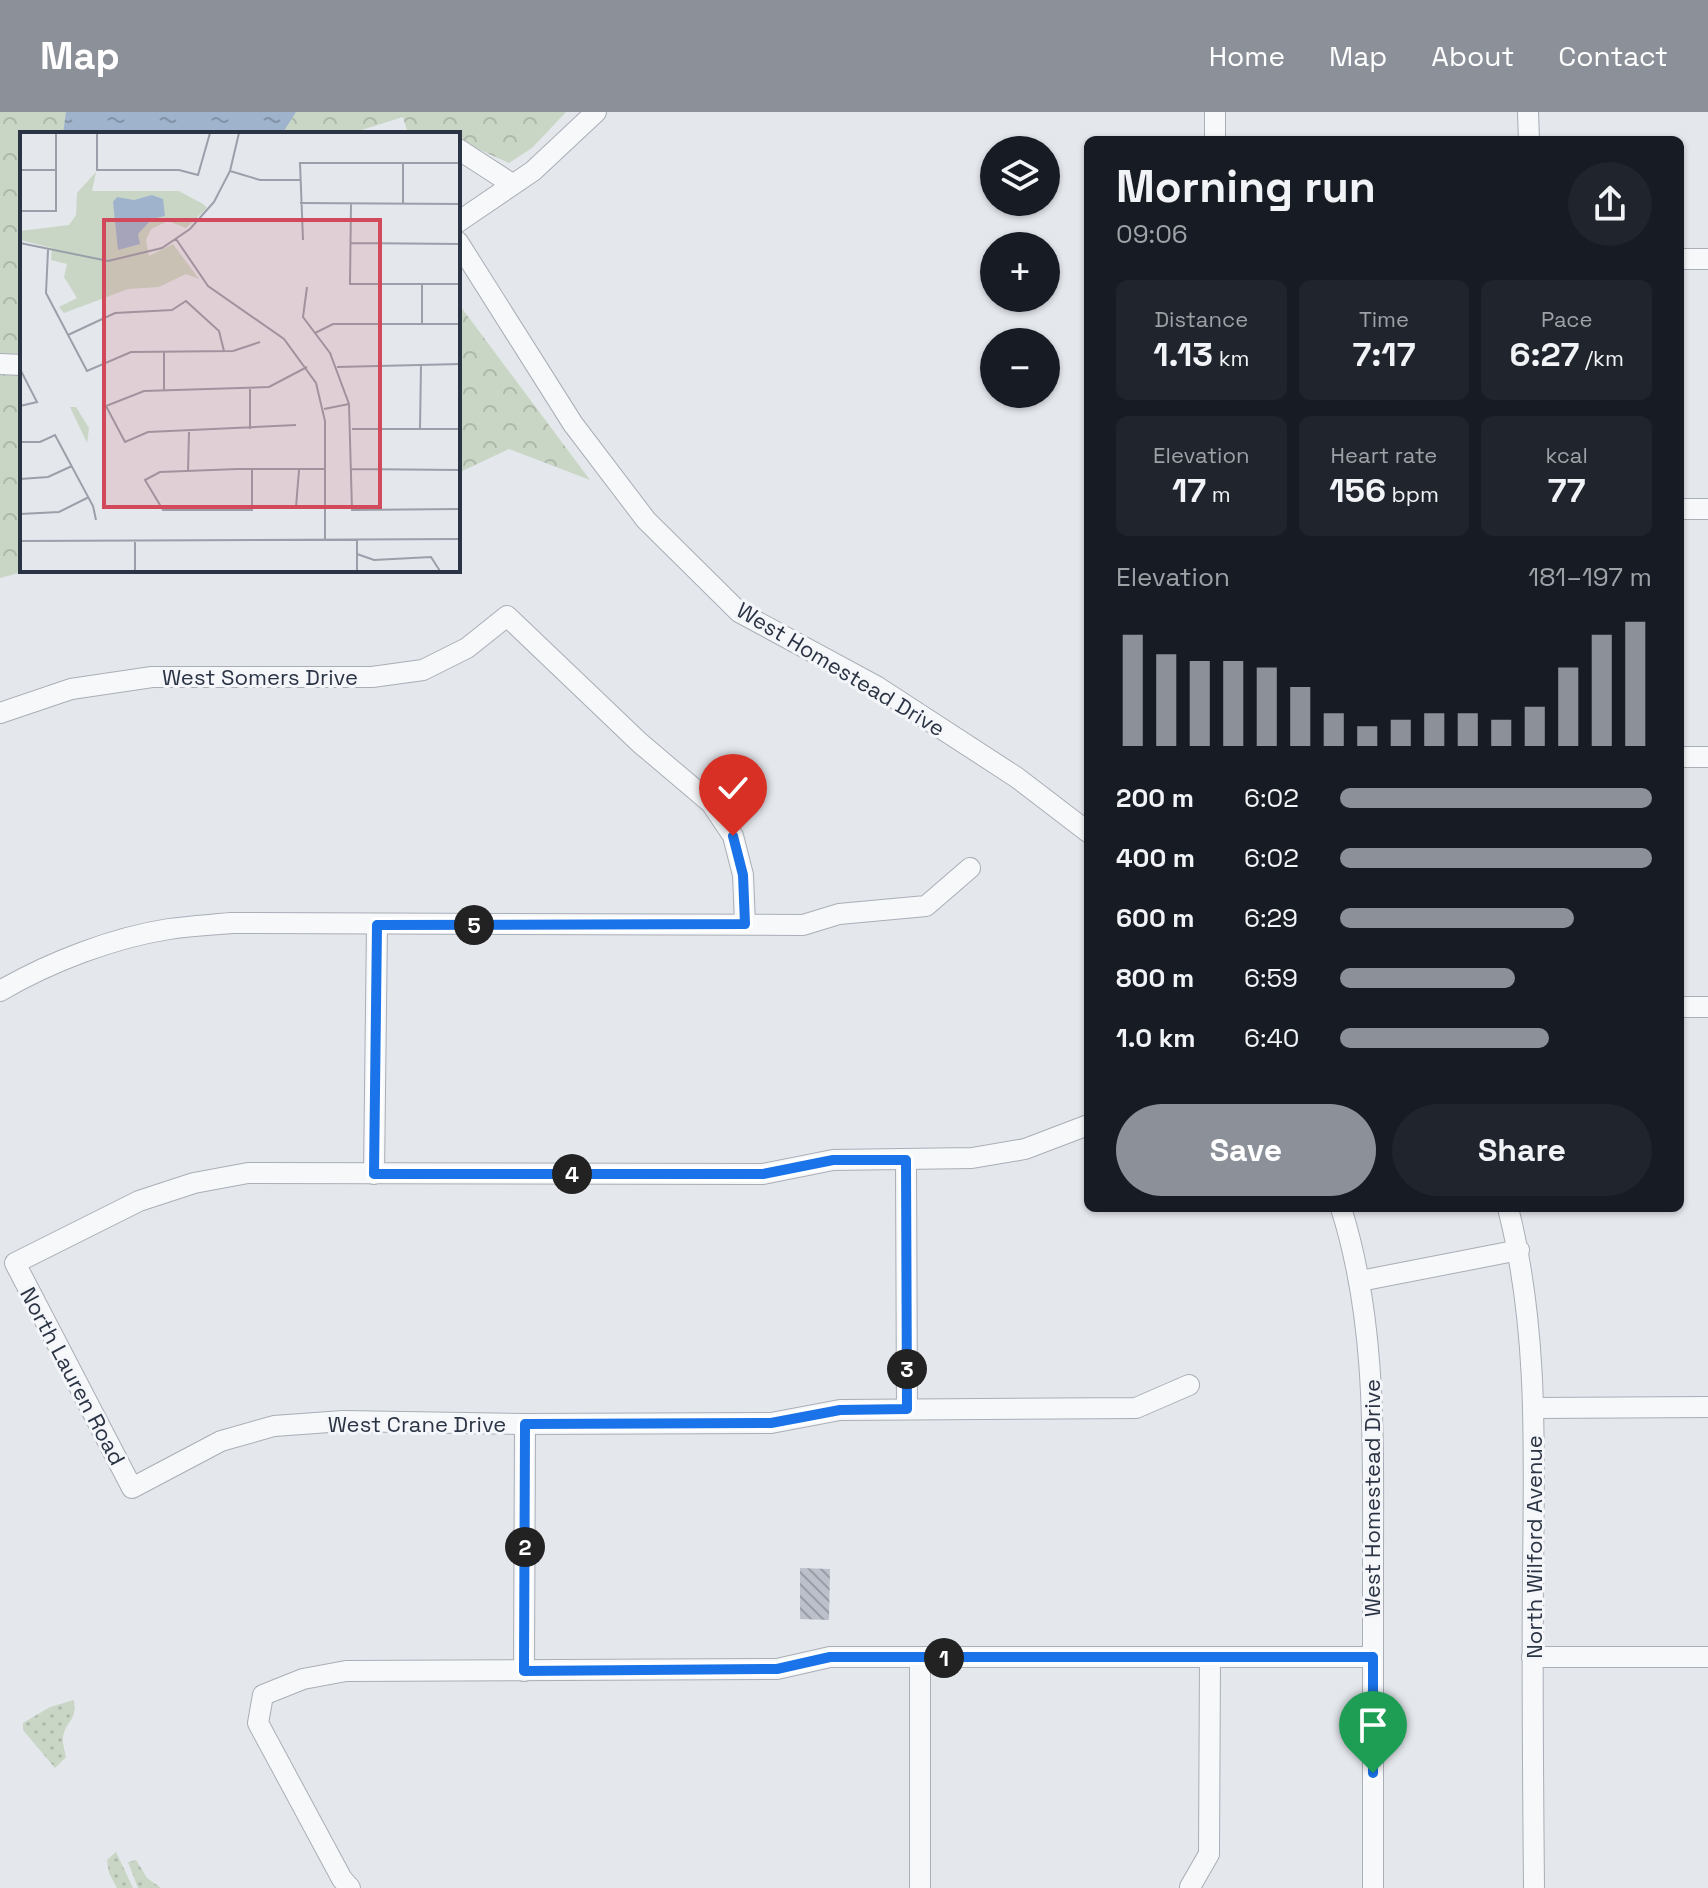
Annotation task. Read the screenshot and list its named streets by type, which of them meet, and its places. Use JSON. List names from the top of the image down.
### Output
{
  "streets": {
    "street": [
      "West Homestead Drive",
      "West Somers Drive",
      "North Lauren Road",
      "West Crane Drive",
      "North Wilford Avenue"
    ]
  },
  "crossings": [
    ["North Lauren Road", "West Crane Drive"]
  ],
  "page": {
    "header": "Map",
    "nav": [
      "Home",
      "Map",
      "About",
      "Contact"
    ],
    "map_buttons": ["+", "−"],
    "heading": ["Morning run", "09:06"],
    "stats": [
      ["Distance", "1.13 km"],
      ["Time", "7:17"],
      ["Pace", "6:27 /km"],
      ["Elevation", "17 m"],
      ["Heart rate", "156 bpm"],
      ["kcal", "77"]
    ],
    "chart": ["Elevation", "181–197 m"],
    "list": [
      {
        "name": "200 m",
        "note": "6:02"
      },
      {
        "name": "400 m",
        "note": "6:02"
      },
      {
        "name": "600 m",
        "note": "6:29"
      },
      {
        "name": "800 m",
        "note": "6:59"
      },
      {
        "name": "1.0 km",
        "note": "6:40"
      }
    ],
    "pins": [
      "5",
      "4",
      "3",
      "2",
      "1"
    ],
    "buttons": ["Save", "Share"]
  }
}
